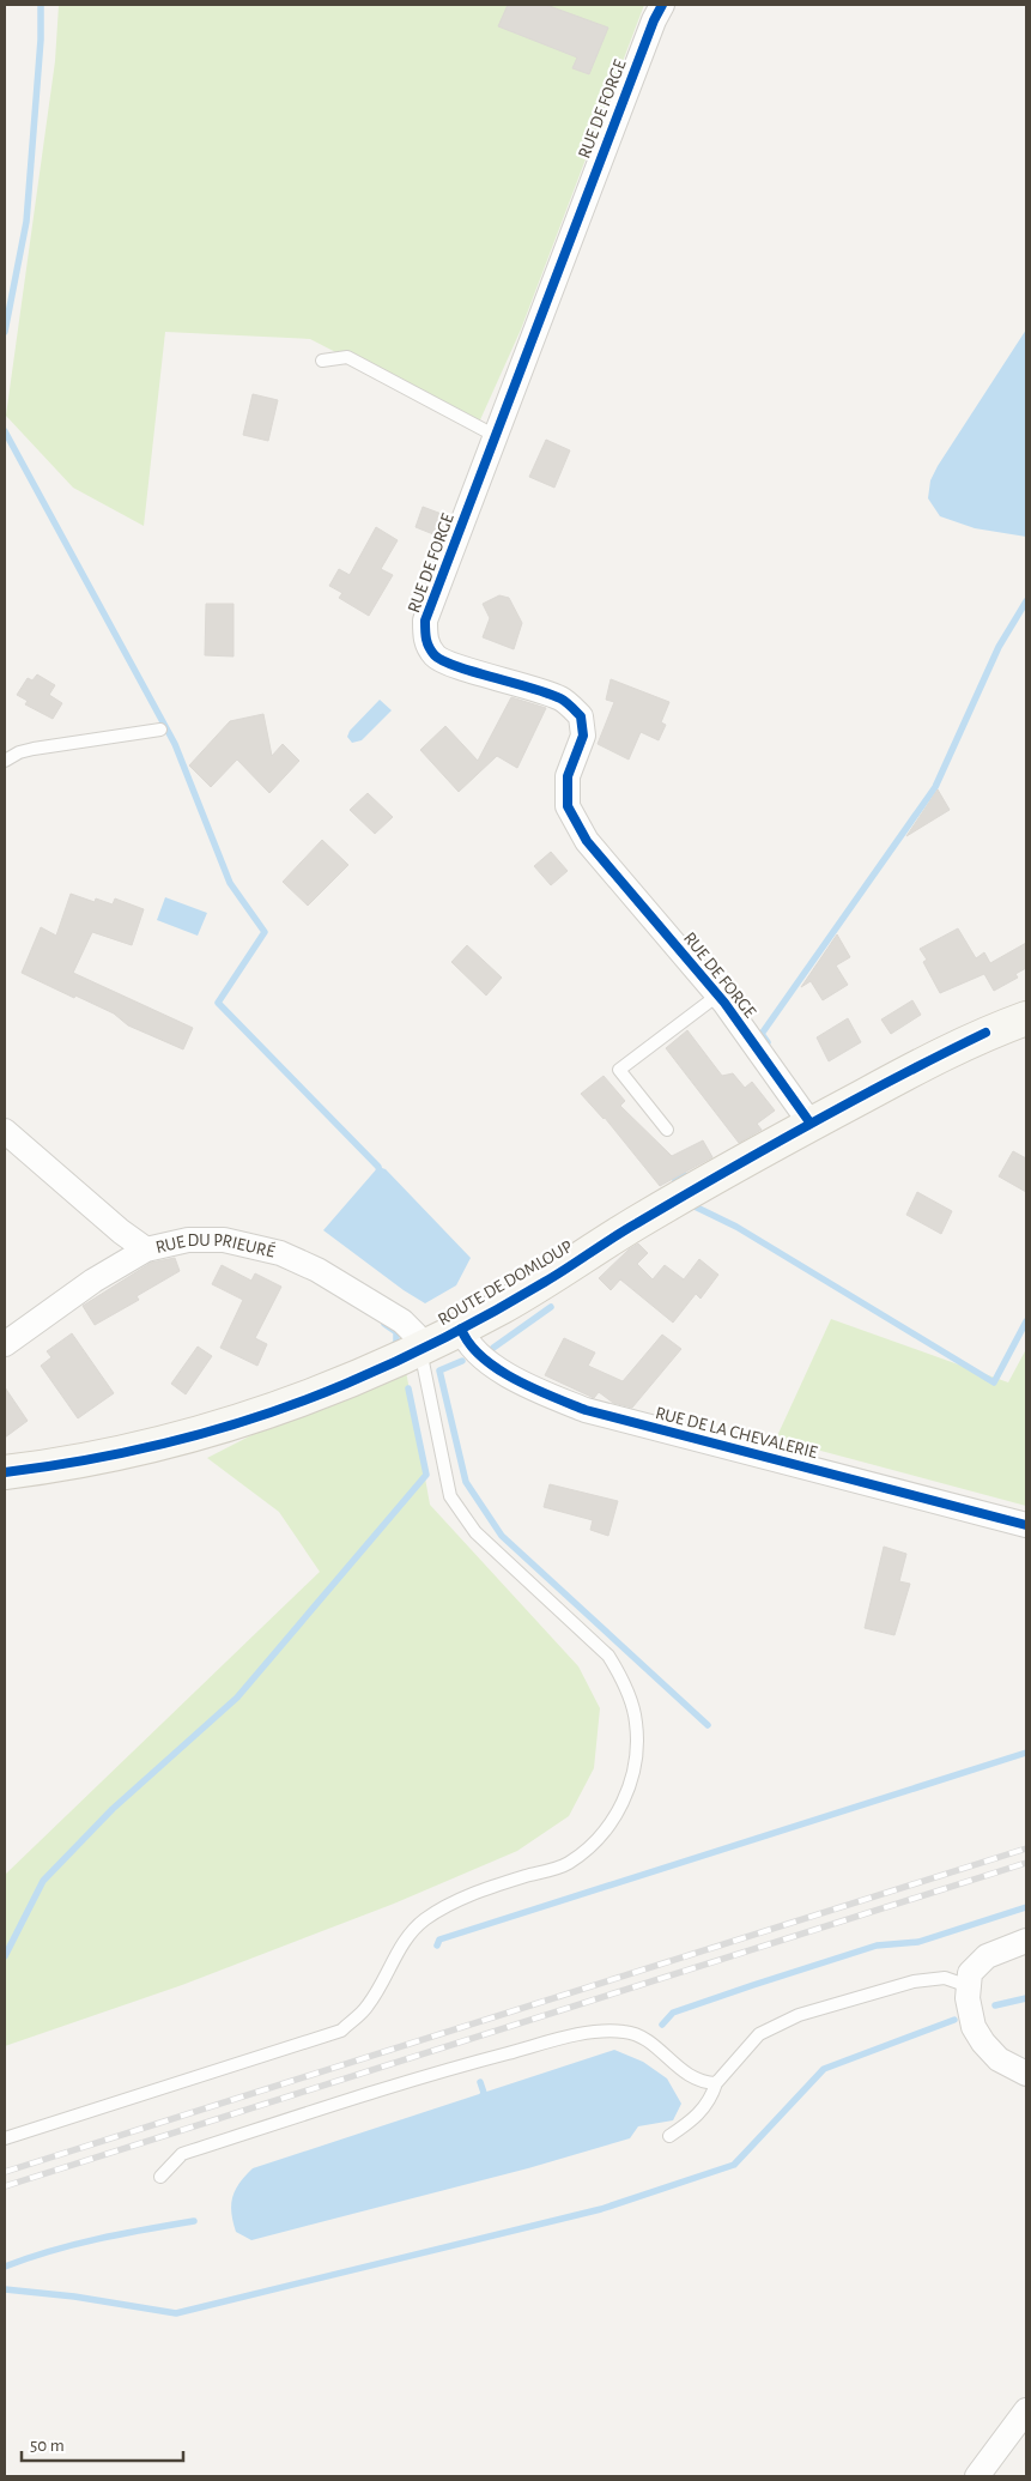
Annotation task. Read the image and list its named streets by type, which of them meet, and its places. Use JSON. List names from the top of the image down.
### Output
{
  "streets": {
    "street": [
      "RUE DE FORGE",
      "RUE DU PRIEURÉ",
      "ROUTE DE DOMLOUP",
      "RUE DE LA CHEVALERIE"
    ]
  },
  "crossings": [
    ["RUE DE FORGE", "ROUTE DE DOMLOUP"],
    ["RUE DU PRIEURÉ", "ROUTE DE DOMLOUP"],
    ["ROUTE DE DOMLOUP", "RUE DE LA CHEVALERIE"]
  ],
  "scale_bar": "50 m"
}
